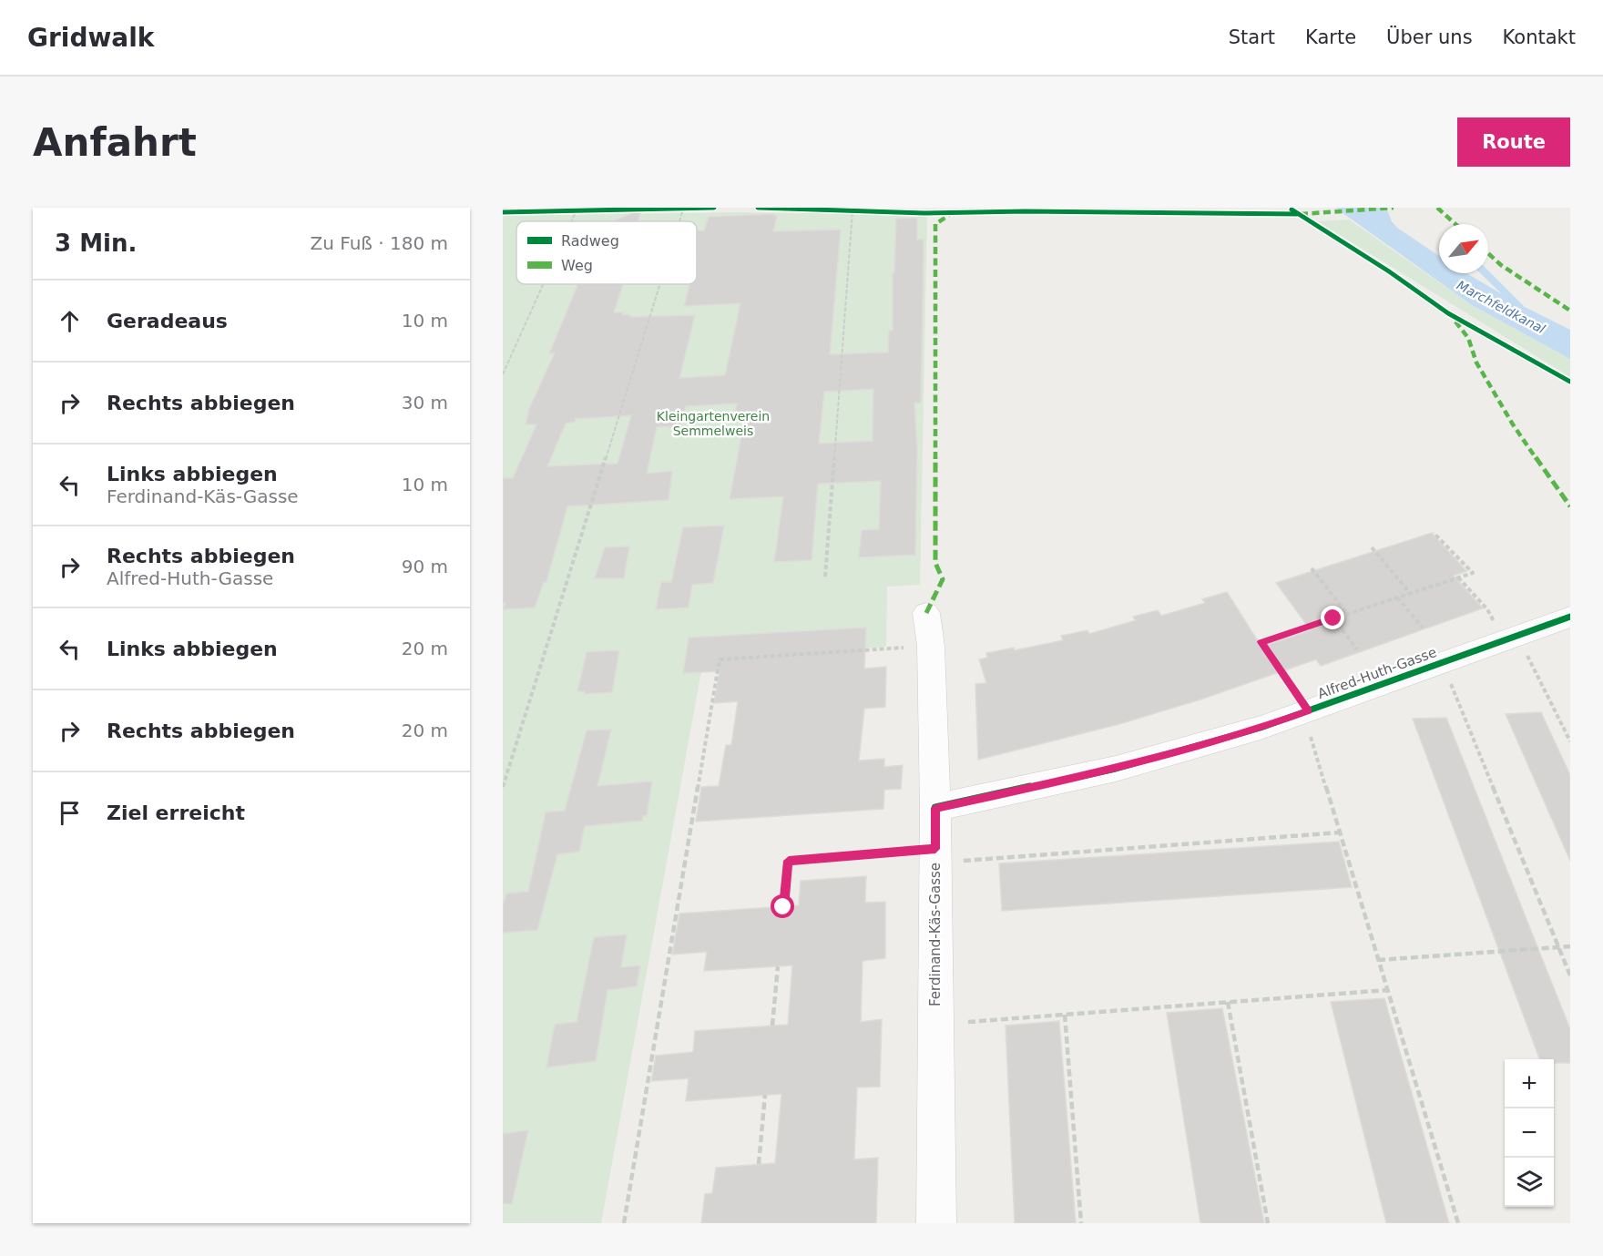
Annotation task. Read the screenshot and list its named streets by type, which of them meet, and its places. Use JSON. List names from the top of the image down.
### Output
{
  "streets": {
    "street": ["Alfred-Huth-Gasse", "Ferdinand-Käs-Gasse"]
  },
  "crossings": [
    ["Alfred-Huth-Gasse", "Ferdinand-Käs-Gasse"]
  ],
  "water": ["Marchfeldkanal"],
  "parks": ["Kleingartenverein Semmelweis"],
  "legend": ["Radweg", "Weg"],
  "north": "top right",
  "page": {
    "header": "Gridwalk",
    "nav": [
      "Start",
      "Karte",
      "Über uns",
      "Kontakt"
    ],
    "buttons": "Route",
    "title": "Anfahrt",
    "heading": ["3 Min.", "Zu Fuß · 180 m"],
    "list": [
      ["Geradeaus", "10 m"],
      ["Rechts abbiegen", "30 m"],
      ["Links abbiegen", "Ferdinand-Käs-Gasse", "10 m"],
      ["Rechts abbiegen", "Alfred-Huth-Gasse", "90 m"],
      ["Links abbiegen", "20 m"],
      ["Rechts abbiegen", "20 m"],
      "Ziel erreicht"
    ],
    "map_buttons": ["+", "−"]
  }
}
